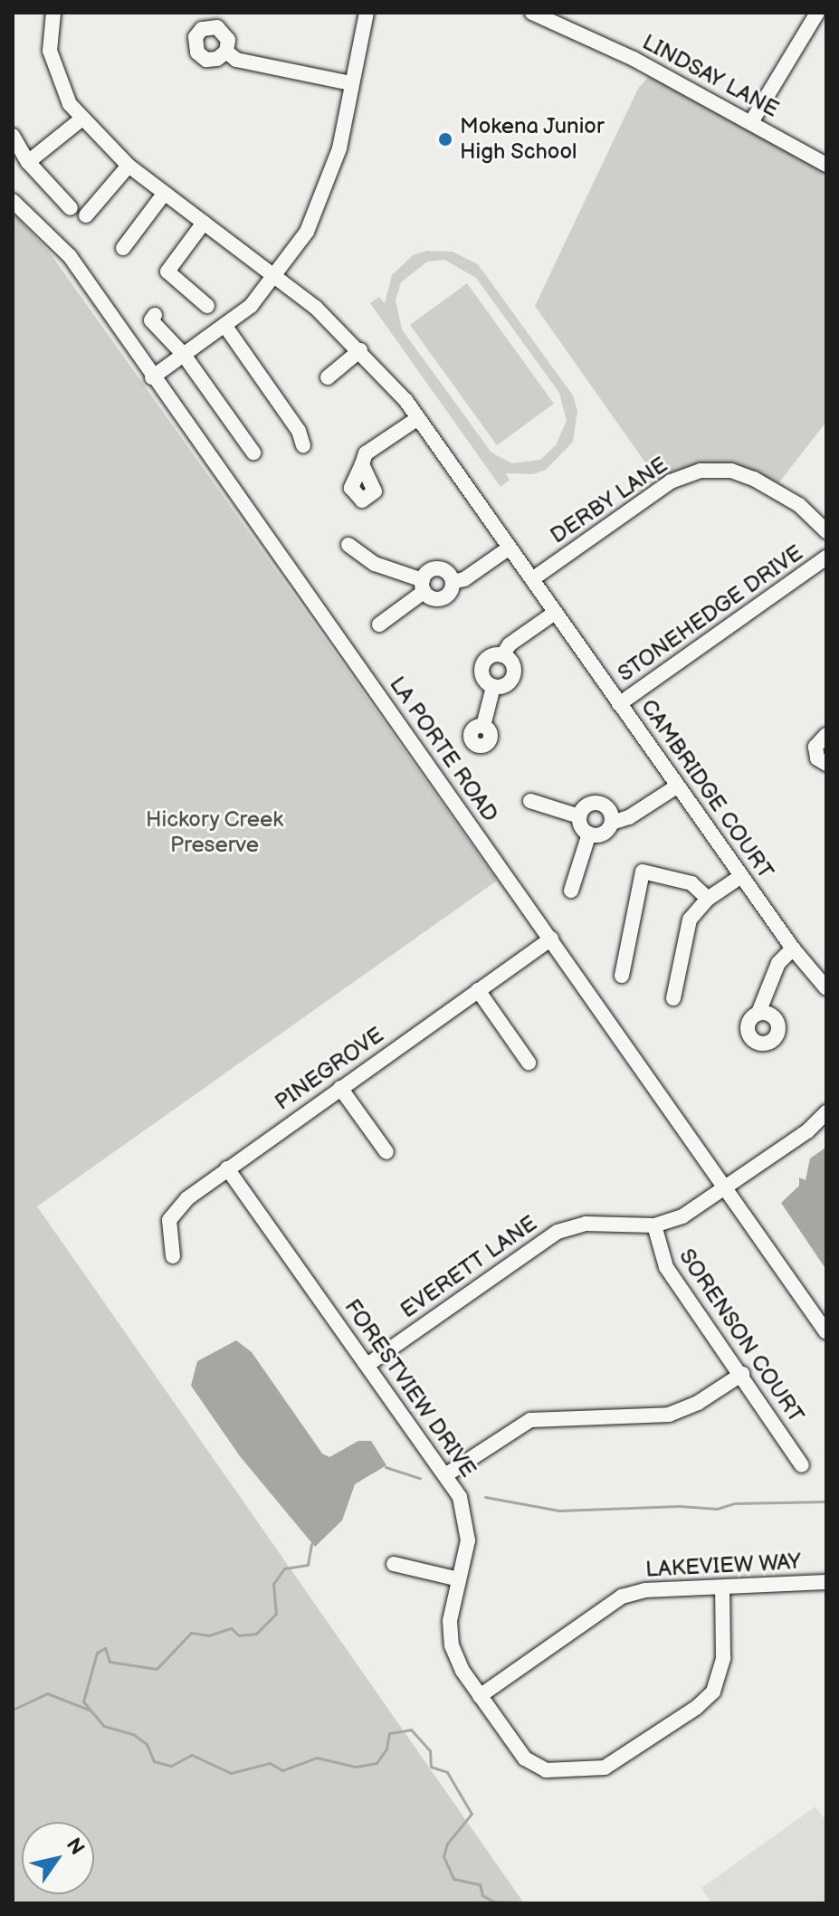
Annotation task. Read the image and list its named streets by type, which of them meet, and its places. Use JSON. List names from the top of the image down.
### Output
{
  "streets": {
    "street": [
      "LINDSAY LANE",
      "DERBY LANE",
      "STONEHEDGE DRIVE",
      "LA PORTE ROAD",
      "CAMBRIDGE COURT",
      "PINEGROVE",
      "EVERETT LANE",
      "SORENSON COURT",
      "FORESTVIEW DRIVE",
      "LAKEVIEW WAY"
    ]
  },
  "crossings": [
    ["DERBY LANE", "CAMBRIDGE COURT"],
    ["STONEHEDGE DRIVE", "CAMBRIDGE COURT"],
    ["LA PORTE ROAD", "PINEGROVE"],
    ["LA PORTE ROAD", "EVERETT LANE"],
    ["PINEGROVE", "FORESTVIEW DRIVE"],
    ["EVERETT LANE", "SORENSON COURT"],
    ["EVERETT LANE", "FORESTVIEW DRIVE"],
    ["FORESTVIEW DRIVE", "LAKEVIEW WAY"]
  ],
  "parks": ["Hickory Creek Preserve"],
  "places": ["Mokena Junior High School"],
  "north": "top right"
}
